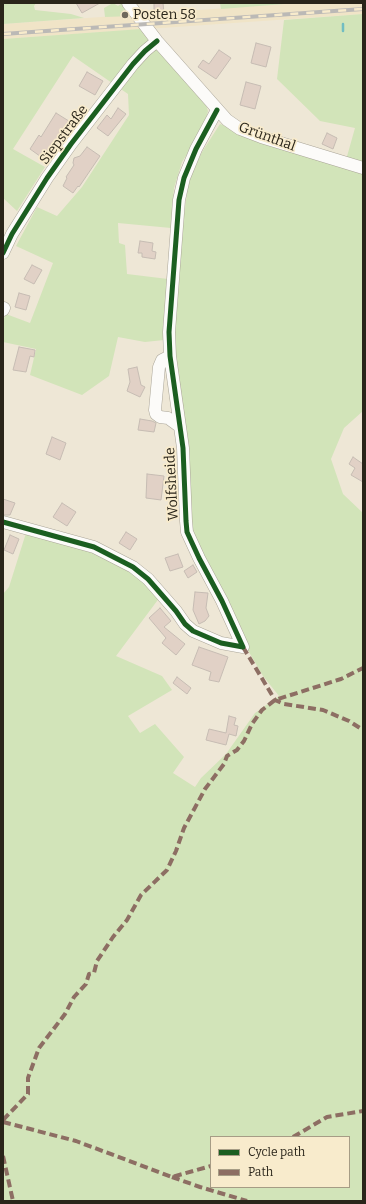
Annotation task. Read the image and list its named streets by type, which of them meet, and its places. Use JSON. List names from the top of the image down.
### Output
{
  "streets": {
    "street": ["Siepstraße", "Grünthal", "Wolfsheide"]
  },
  "crossings": [
    ["Siepstraße", "Grünthal"],
    ["Grünthal", "Wolfsheide"]
  ],
  "places": ["Posten 58"],
  "legend": ["Cycle path", "Path"]
}
